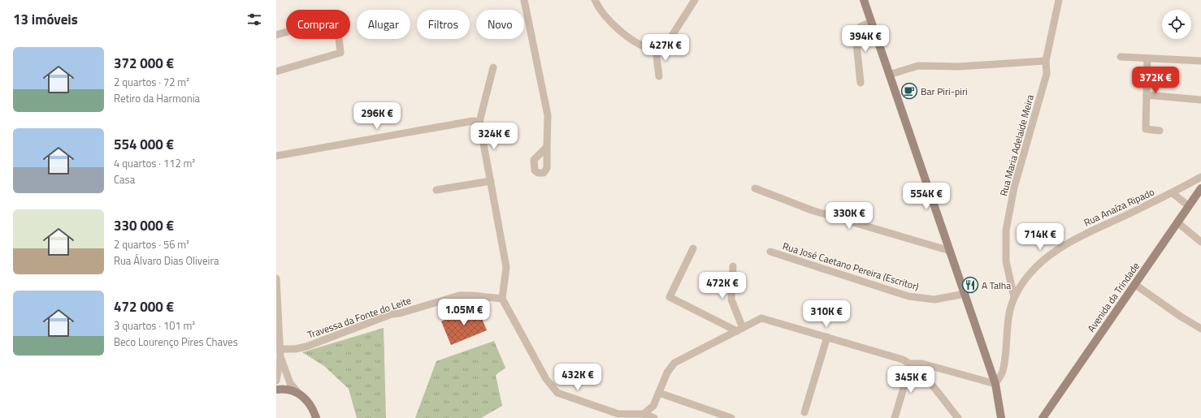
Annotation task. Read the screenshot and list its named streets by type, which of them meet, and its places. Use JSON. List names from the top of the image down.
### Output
{
  "streets": {
    "main road": ["Avenida da Trindade"],
    "street": [
      "Rua Maria Adelaide Meira",
      "Rua Anaíza Ripado",
      "Rua José Caetano Pereira (Escritor)",
      "Travessa da Fonte do Leite"
    ]
  },
  "crossings": [
    ["Rua Maria Adelaide Meira", "Rua Anaíza Ripado"]
  ],
  "places": {
    "cafe": ["Bar Piri-piri"],
    "restaurant": ["A Talha"]
  },
  "page": {
    "heading": "13 imóveis",
    "chip": [
      "Comprar",
      "Alugar",
      "Filtros",
      "Novo"
    ],
    "price": [
      "394K €",
      "427K €",
      "372K €",
      "296K €",
      "324K €",
      "554K €",
      "330K €",
      "714K €",
      "472K €",
      "1.05M €",
      "310K €",
      "432K €",
      "345K €"
    ],
    "list": [
      {
        "name": "372 000 €",
        "note": "2 quartos · 72 m² · Retiro da Harmonia"
      },
      {
        "name": "554 000 €",
        "note": "4 quartos · 112 m² · Casa"
      },
      {
        "name": "330 000 €",
        "note": "2 quartos · 56 m² · Rua Álvaro Dias Oliveira"
      },
      {
        "name": "472 000 €",
        "note": "3 quartos · 101 m² · Beco Lourenço Pires Chaves"
      }
    ]
  }
}
